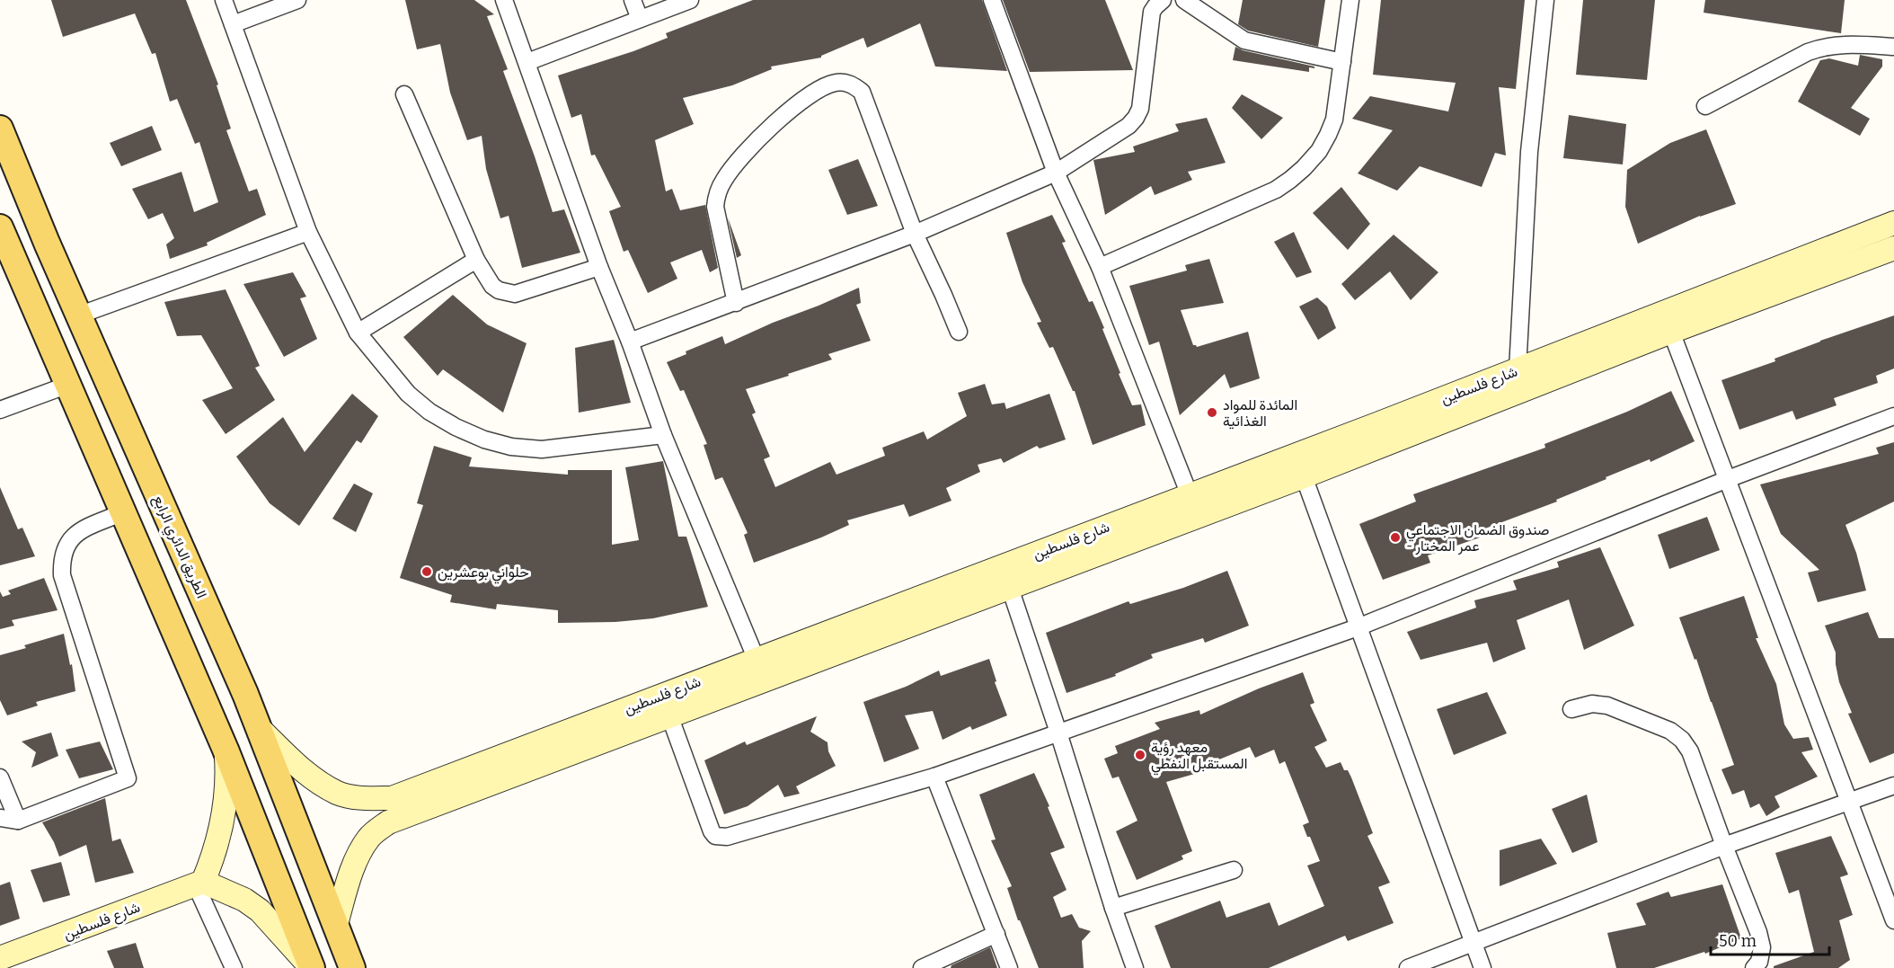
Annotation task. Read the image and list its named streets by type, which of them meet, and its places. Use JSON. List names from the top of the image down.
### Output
{
  "streets": {
    "main road": ["الطريق الدائري الرابع"],
    "street": ["شارع فلسطين"]
  },
  "crossings": [
    ["شارع فلسطين", "الطريق الدائري الرابع"]
  ],
  "places": [
    "المائدة للمواد الغذائية",
    "صندوق الضمان الاجتماعي - عمر المختار",
    "حلواني بوعشرين",
    "معهد رؤية المستقبل النفطي"
  ],
  "scale_bar": "50 m"
}
